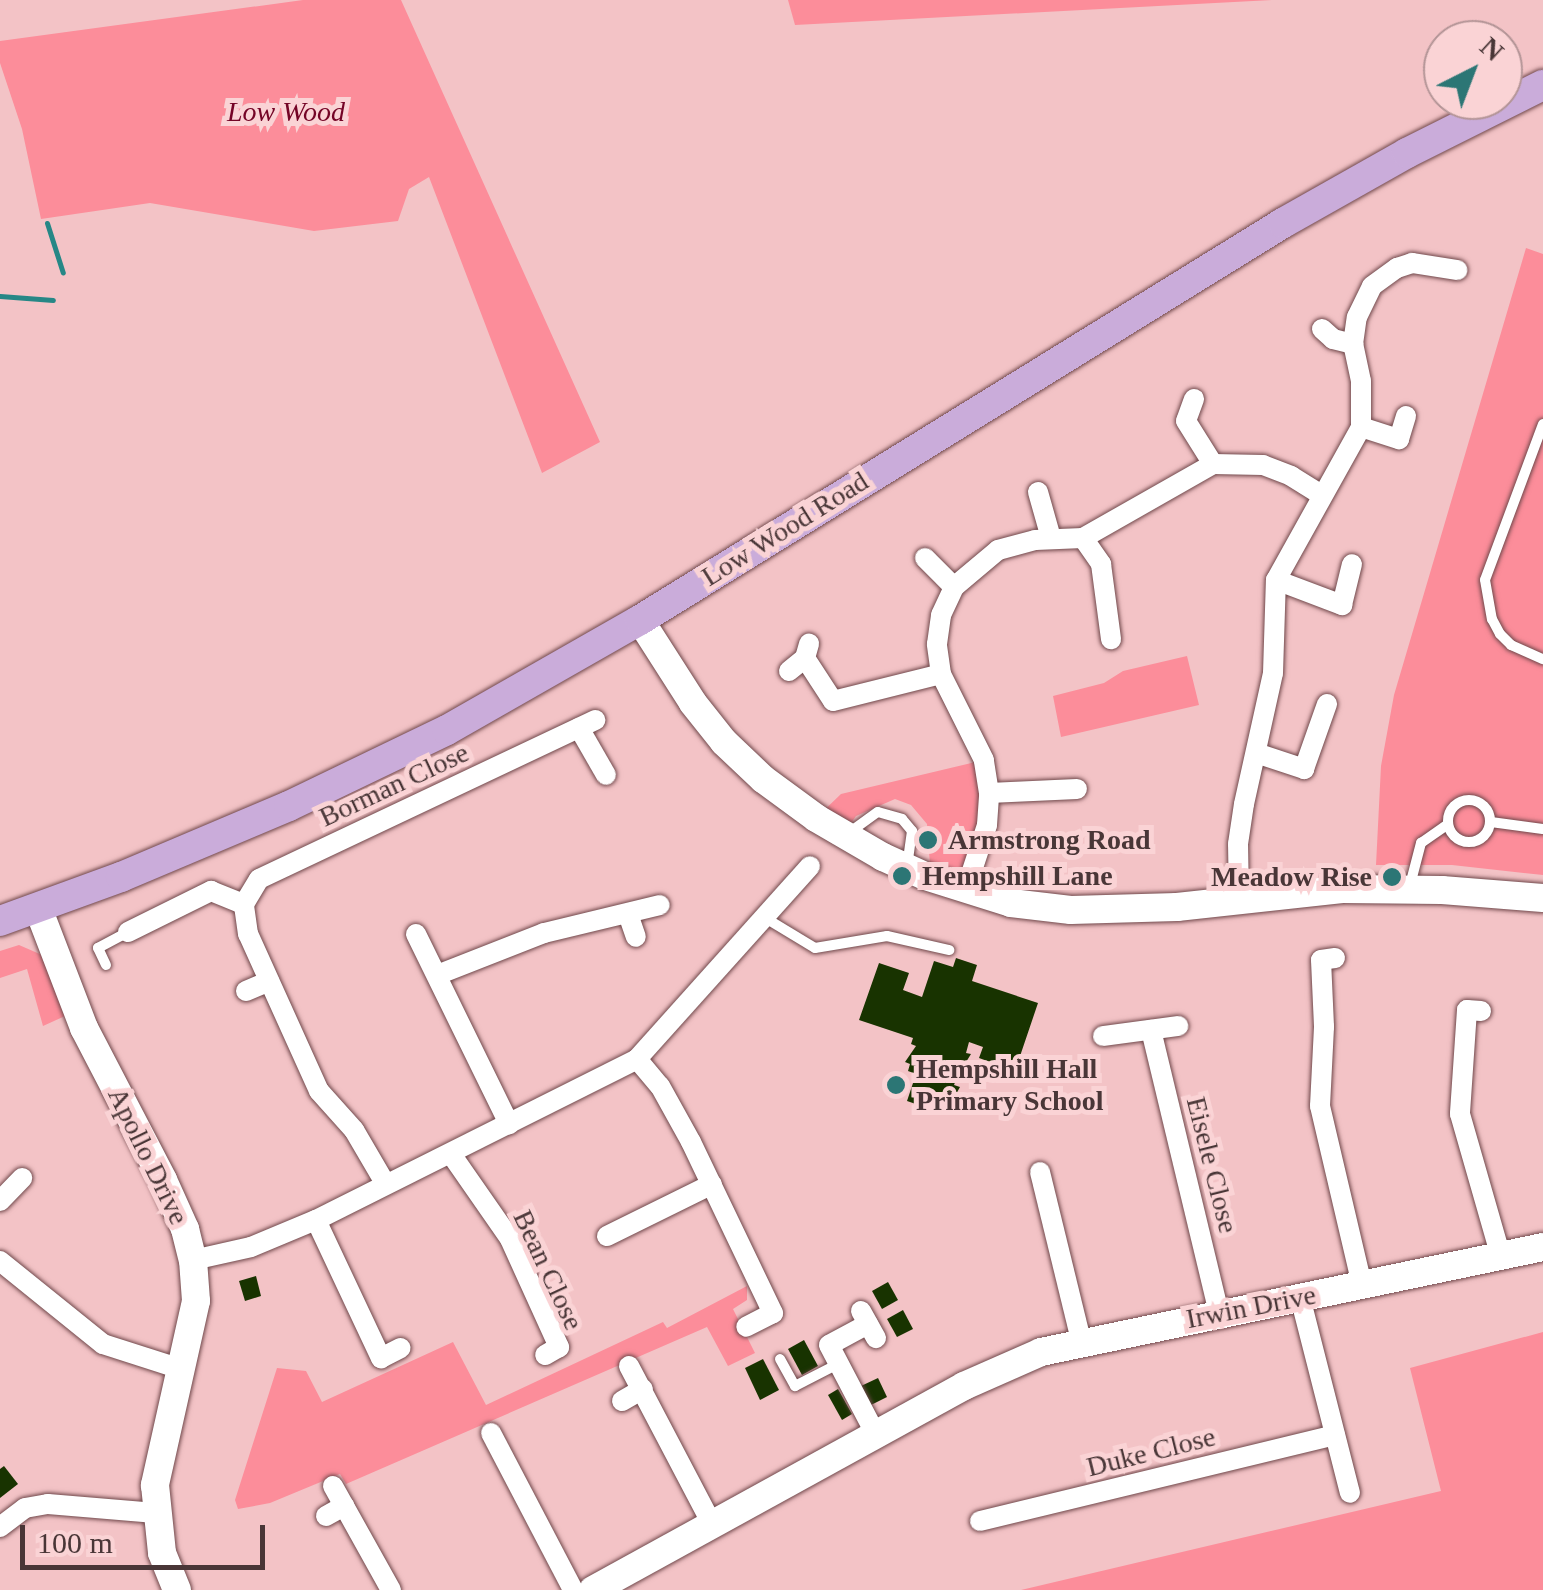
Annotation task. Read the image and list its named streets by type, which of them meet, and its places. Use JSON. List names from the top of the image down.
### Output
{
  "streets": {
    "main road": ["Low Wood Road"],
    "street": [
      "Borman Close",
      "Apollo Drive",
      "Eisele Close",
      "Bean Close",
      "Irwin Drive",
      "Duke Close"
    ]
  },
  "crossings": [
    ["Low Wood Road", "Apollo Drive"],
    ["Eisele Close", "Irwin Drive"]
  ],
  "parks": ["Low Wood"],
  "places": [
    "Armstrong Road",
    "Hempshill Lane",
    "Meadow Rise",
    "Hempshill Hall Primary School"
  ],
  "scale_bar": "100 m",
  "north": "top right"
}
